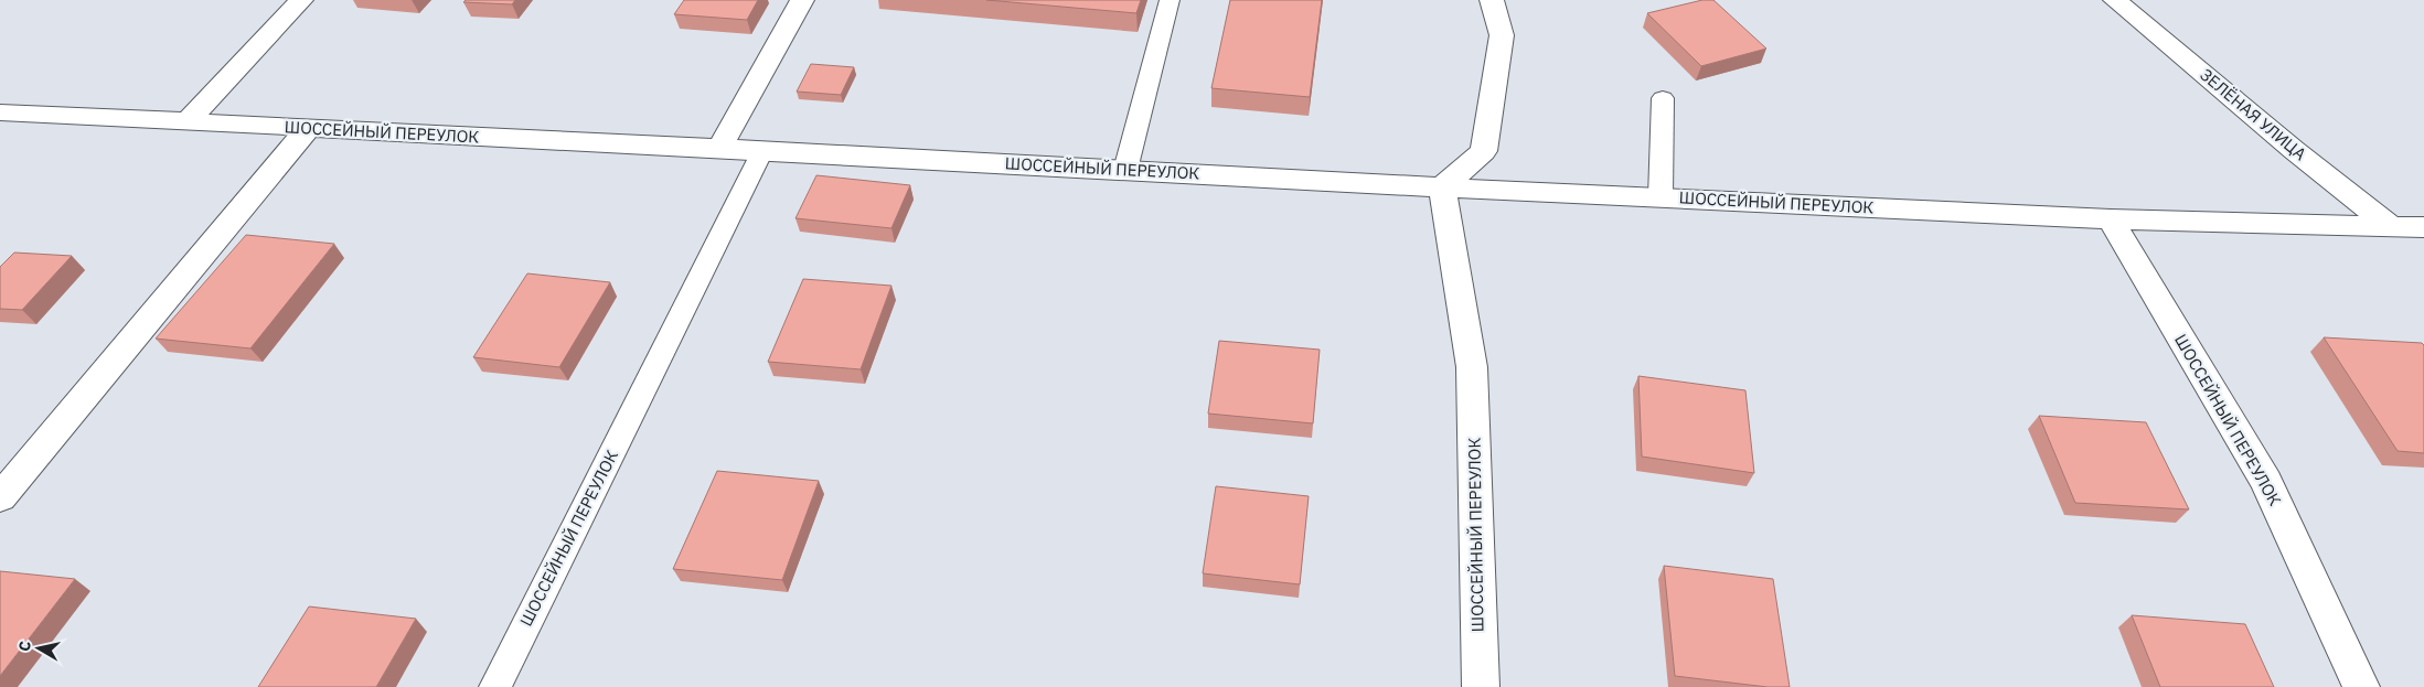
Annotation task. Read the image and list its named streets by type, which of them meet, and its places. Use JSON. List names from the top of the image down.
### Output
{
  "streets": {
    "street": ["ЗЕЛЁНАЯ УЛИЦА", "ШОССЕЙНЫЙ ПЕРЕУЛОК"]
  },
  "crossings": [
    ["ЗЕЛЁНАЯ УЛИЦА", "ШОССЕЙНЫЙ ПЕРЕУЛОК"]
  ],
  "north": "left"
}
